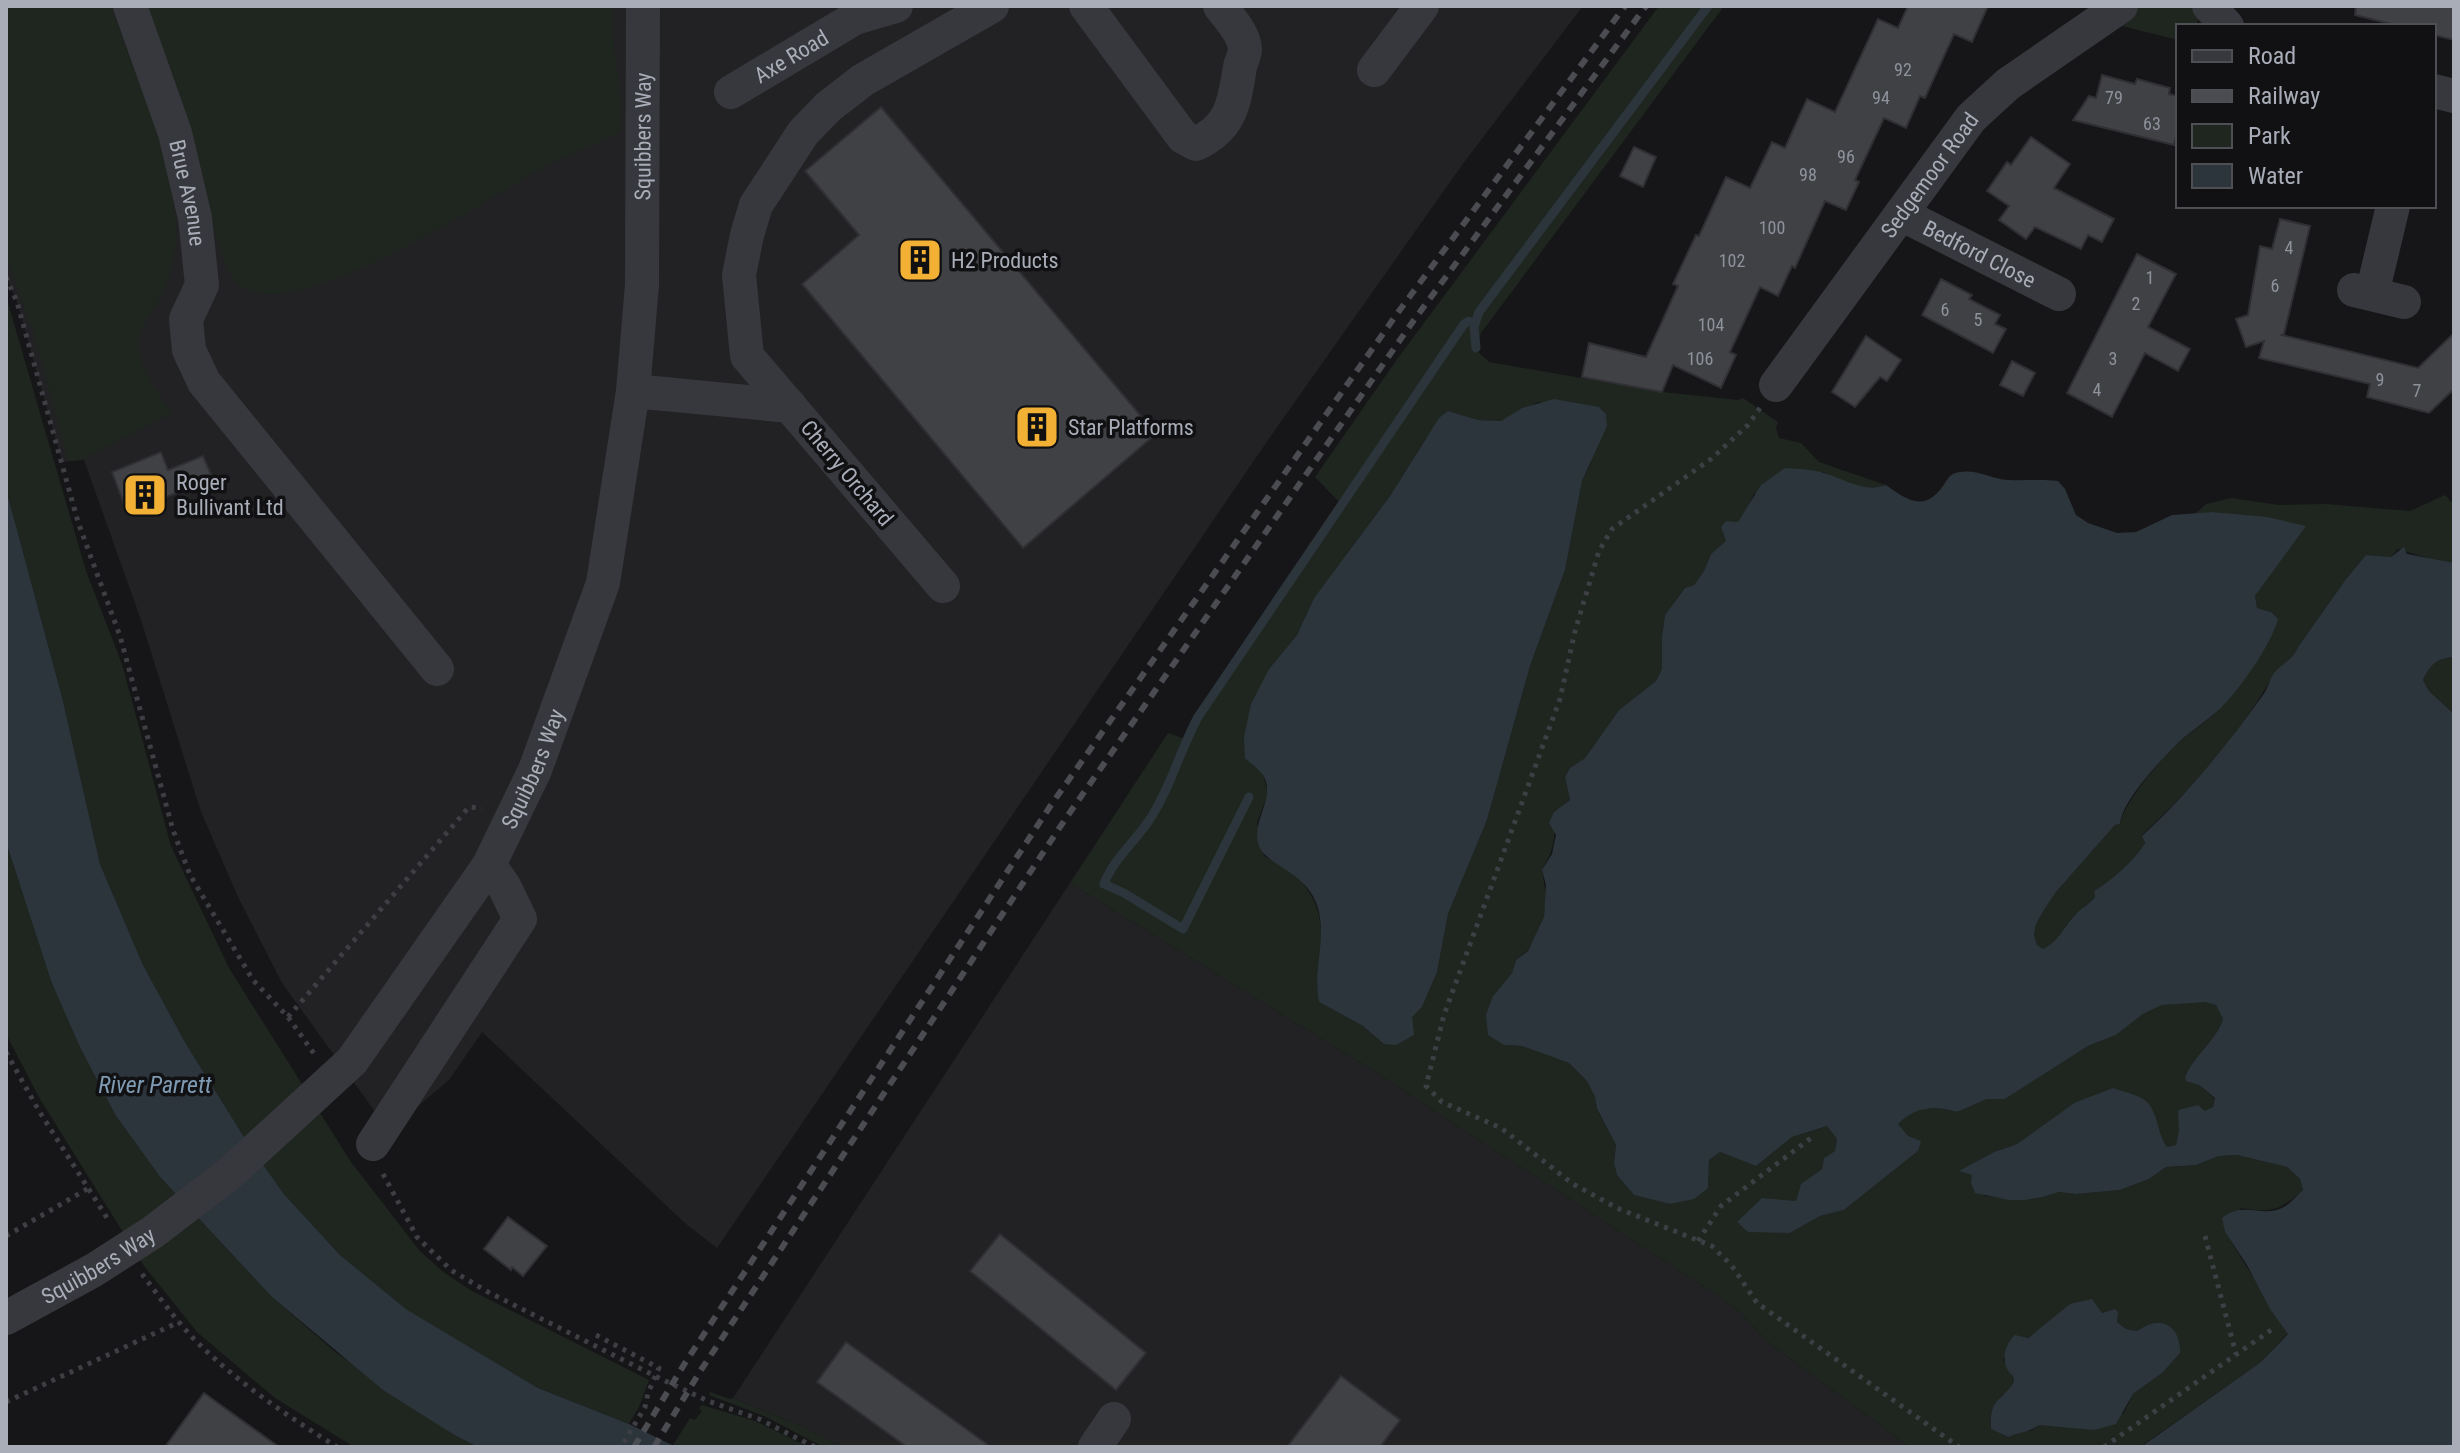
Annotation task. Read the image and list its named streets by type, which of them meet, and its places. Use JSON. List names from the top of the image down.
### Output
{
  "streets": {
    "street": [
      "Axe Road",
      "Squibbers Way",
      "Sedgemoor Road",
      "Brue Avenue",
      "Bedford Close",
      "Cherry Orchard"
    ]
  },
  "crossings": [
    ["Squibbers Way", "Cherry Orchard"],
    ["Sedgemoor Road", "Bedford Close"]
  ],
  "water": ["River Parrett"],
  "places": {
    "building": ["H2 Products", "Star Platforms", "Roger Bullivant Ltd"]
  },
  "house_numbers": [
    "92",
    "94",
    "79",
    "63",
    "96",
    "98",
    "100",
    "4",
    "102",
    "1",
    "6",
    "2",
    "6",
    "5",
    "104",
    "106",
    "3",
    "9",
    "4",
    "7"
  ],
  "legend": [
    "Road",
    "Railway",
    "Park",
    "Water"
  ]
}
